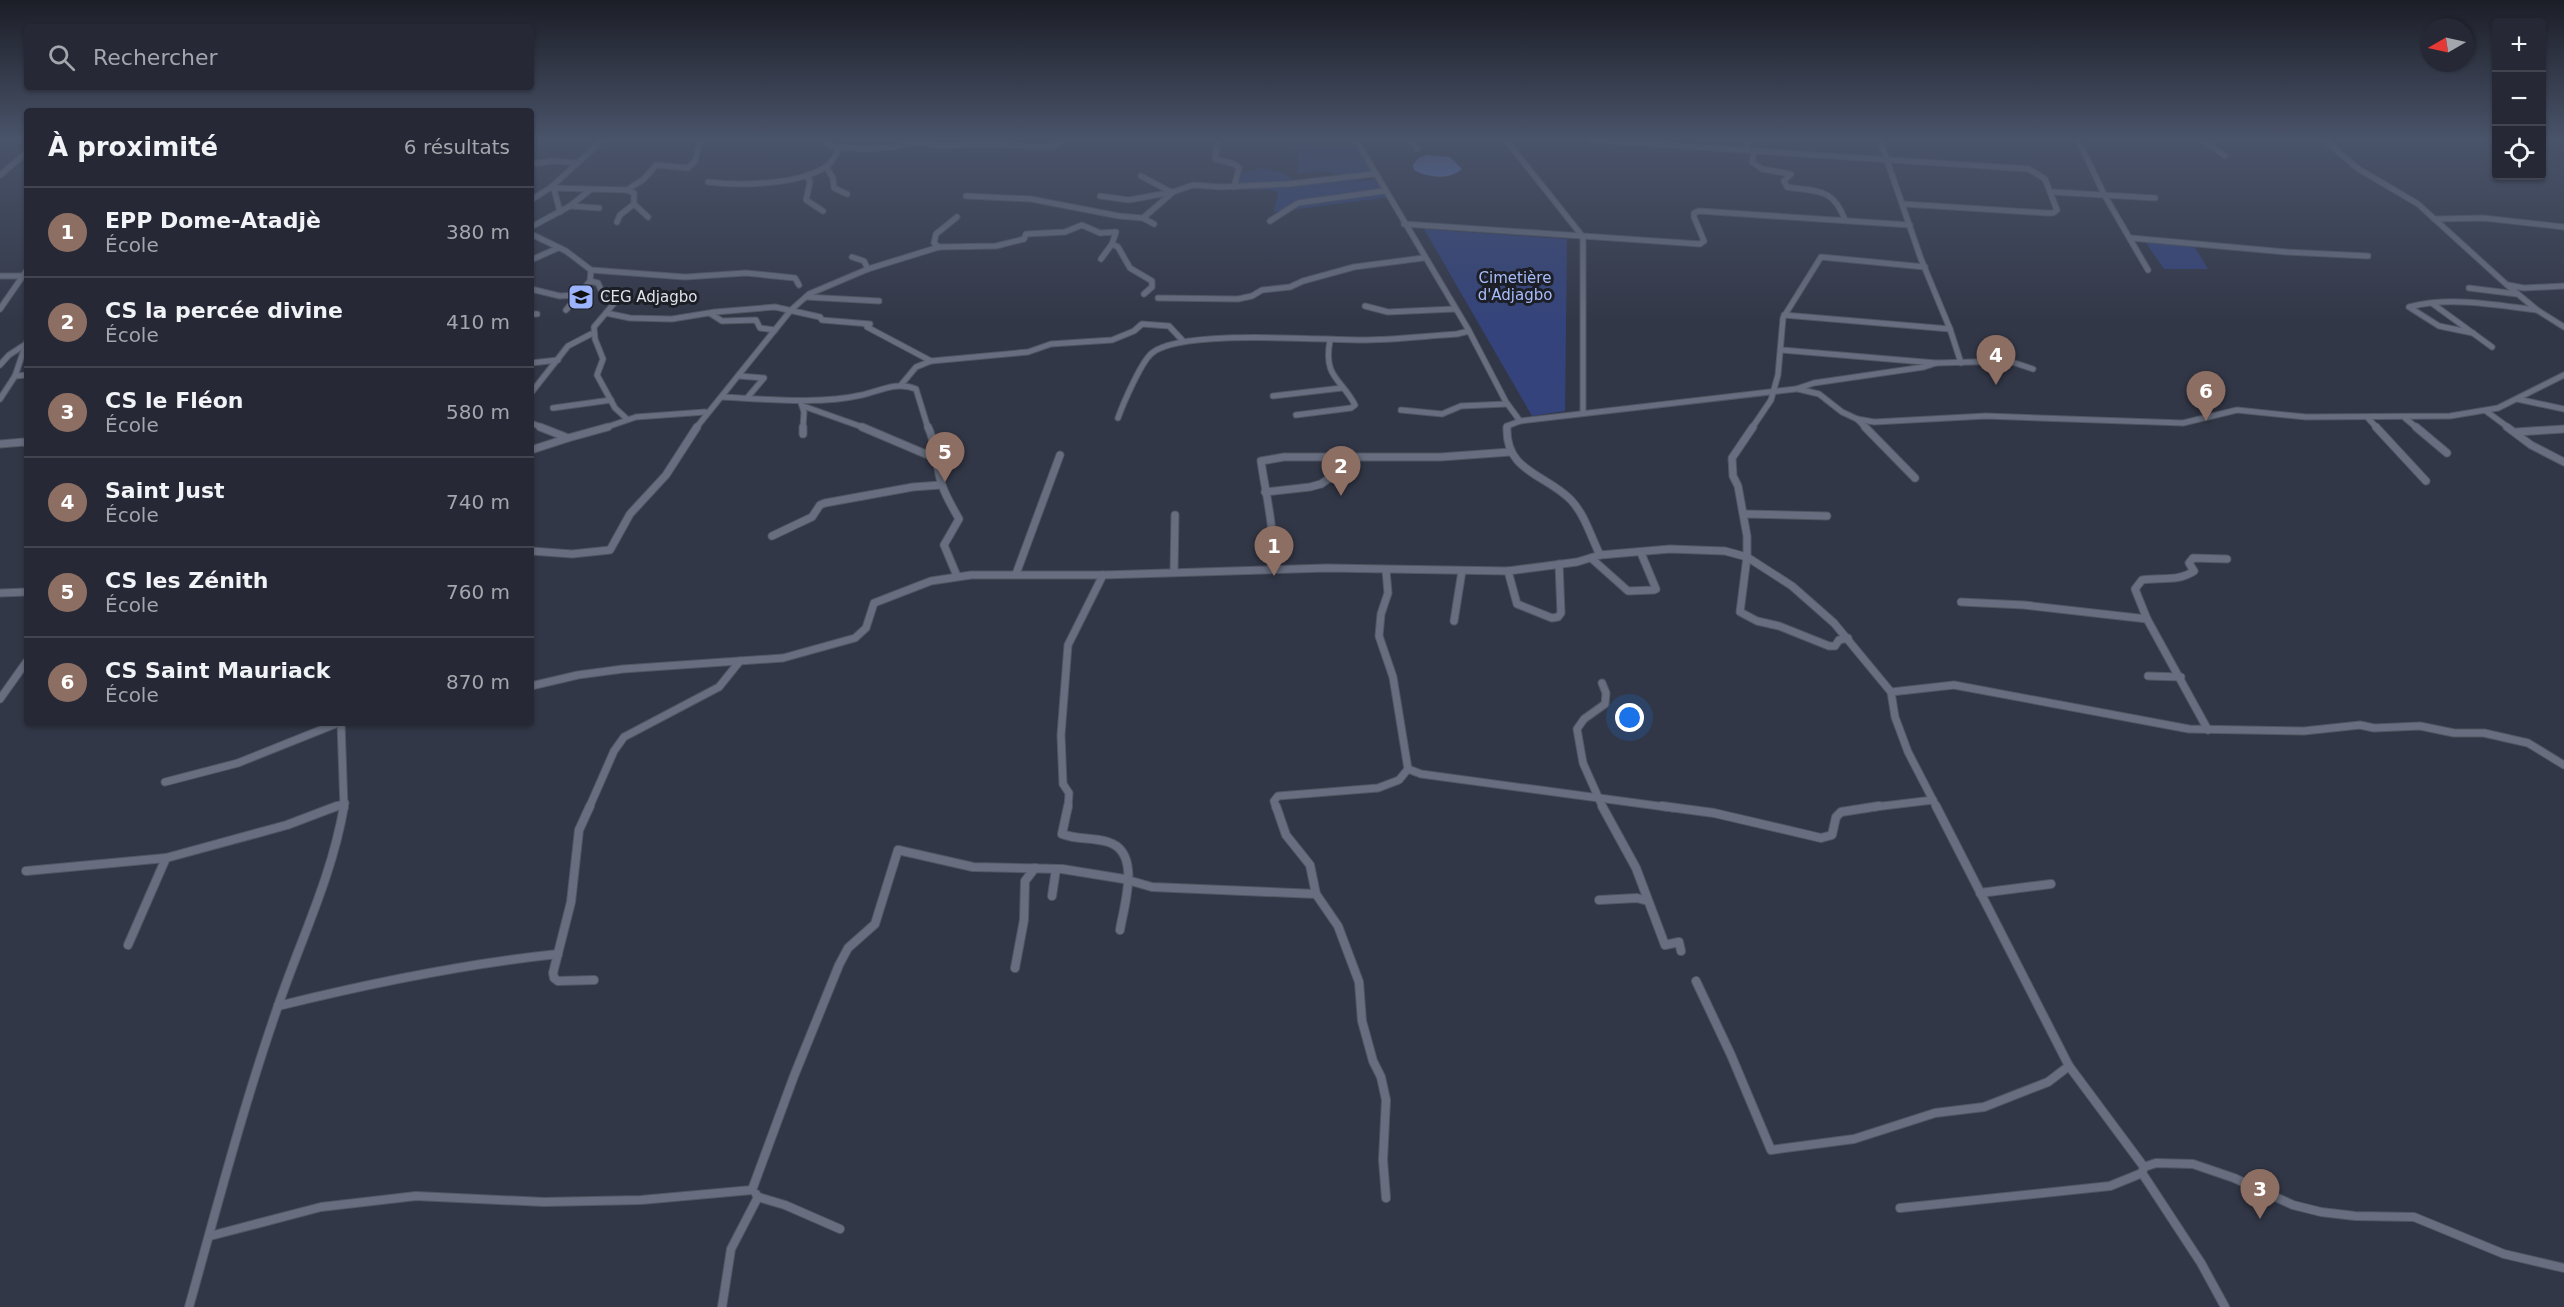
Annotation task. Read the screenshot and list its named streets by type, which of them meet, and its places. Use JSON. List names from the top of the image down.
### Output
{
  "parks": ["Cimetière d'Adjagbo"],
  "places": {
    "school or university": ["CEG Adjagbo"]
  },
  "north": "left",
  "page": {
    "map_buttons": ["+", "−"],
    "search": "Rechercher",
    "heading": ["À proximité", "6 résultats"],
    "list": [
      {
        "mark": "1",
        "name": "EPP Dome-Atadjè",
        "note": "École",
        "value": "380 m"
      },
      {
        "mark": "2",
        "name": "CS la percée divine",
        "note": "École",
        "value": "410 m"
      },
      {
        "mark": "3",
        "name": "CS le Fléon",
        "note": "École",
        "value": "580 m"
      },
      {
        "mark": "4",
        "name": "Saint Just",
        "note": "École",
        "value": "740 m"
      },
      {
        "mark": "5",
        "name": "CS les Zénith",
        "note": "École",
        "value": "760 m"
      },
      {
        "mark": "6",
        "name": "CS Saint Mauriack",
        "note": "École",
        "value": "870 m"
      }
    ],
    "pins": [
      "4",
      "6",
      "5",
      "2",
      "1",
      "3"
    ]
  }
}
